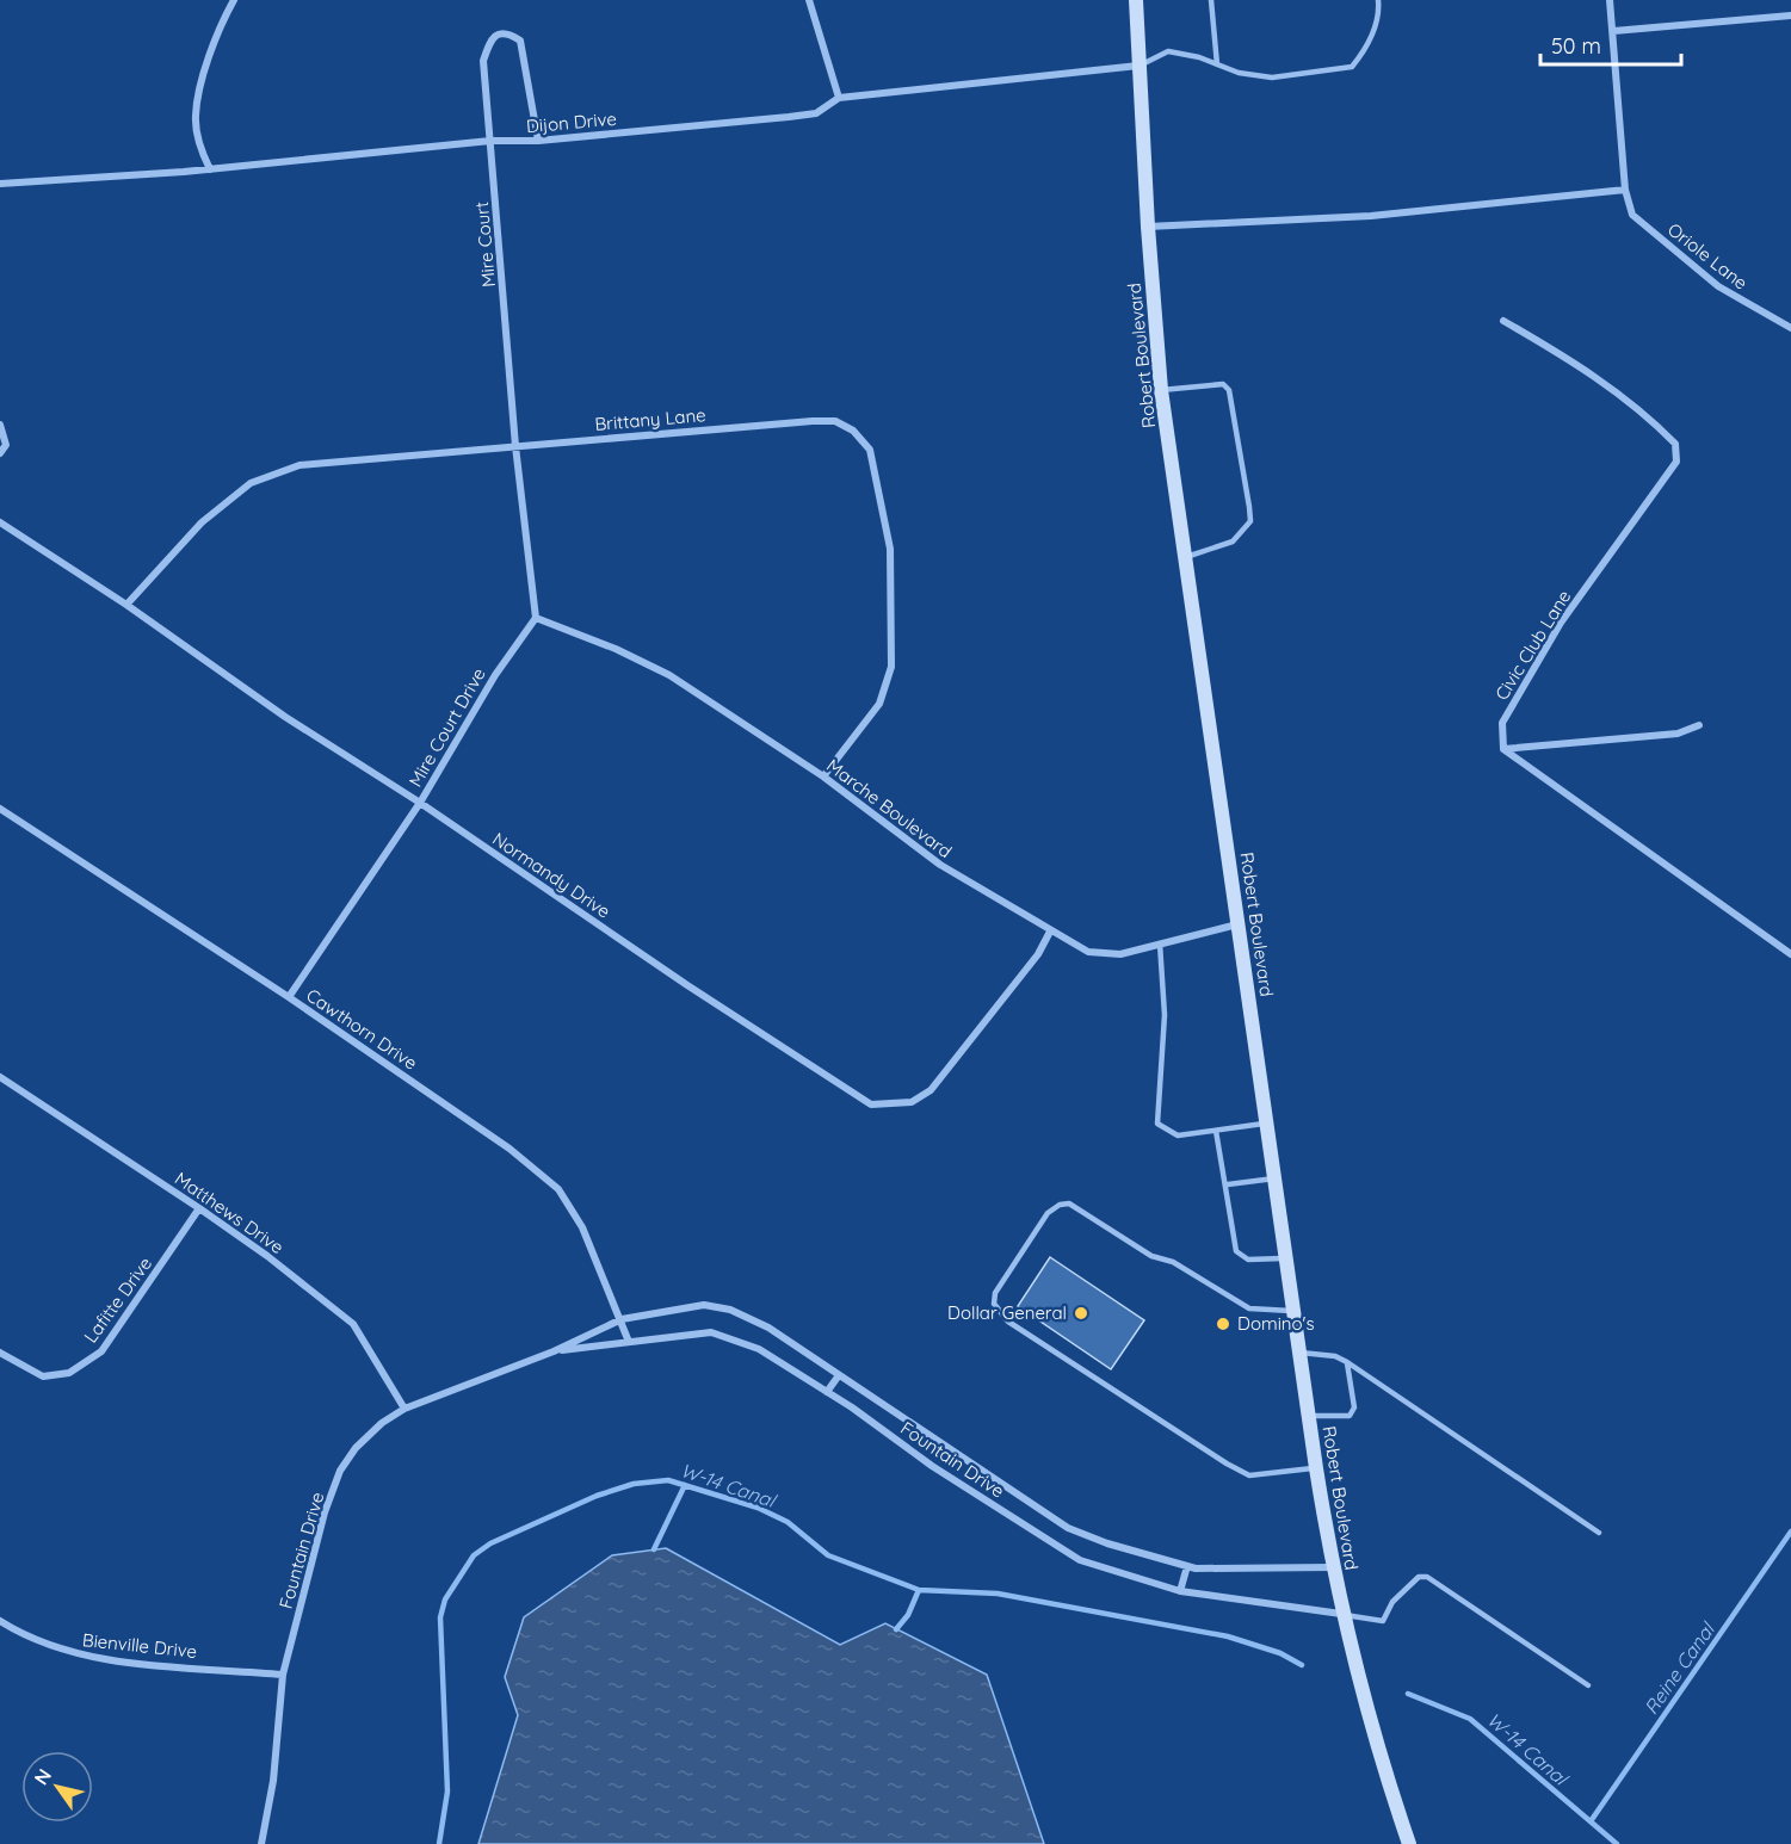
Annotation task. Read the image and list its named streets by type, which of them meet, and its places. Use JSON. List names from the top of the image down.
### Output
{
  "streets": {
    "main road": ["Robert Boulevard"],
    "street": [
      "Dijon Drive",
      "Mire Court",
      "Oriole Lane",
      "Brittany Lane",
      "Civic Club Lane",
      "Mire Court Drive",
      "Marche Boulevard",
      "Normandy Drive",
      "Cawthorn Drive",
      "Matthews Drive",
      "Lafitte Drive",
      "Fountain Drive",
      "Bienville Drive"
    ]
  },
  "crossings": [
    ["Dijon Drive", "Mire Court"],
    ["Dijon Drive", "Robert Boulevard"],
    ["Mire Court", "Brittany Lane"],
    ["Robert Boulevard", "Marche Boulevard"],
    ["Robert Boulevard", "Fountain Drive"],
    ["Brittany Lane", "Marche Boulevard"],
    ["Brittany Lane", "Normandy Drive"],
    ["Mire Court Drive", "Marche Boulevard"],
    ["Mire Court Drive", "Normandy Drive"],
    ["Mire Court Drive", "Cawthorn Drive"],
    ["Marche Boulevard", "Normandy Drive"],
    ["Cawthorn Drive", "Fountain Drive"],
    ["Matthews Drive", "Lafitte Drive"],
    ["Matthews Drive", "Fountain Drive"],
    ["Fountain Drive", "Bienville Drive"]
  ],
  "water": ["W-14 Canal", "Reine Canal"],
  "places": ["Dollar General", "Domino's"],
  "scale_bar": "50 m",
  "north": "top left"
}
